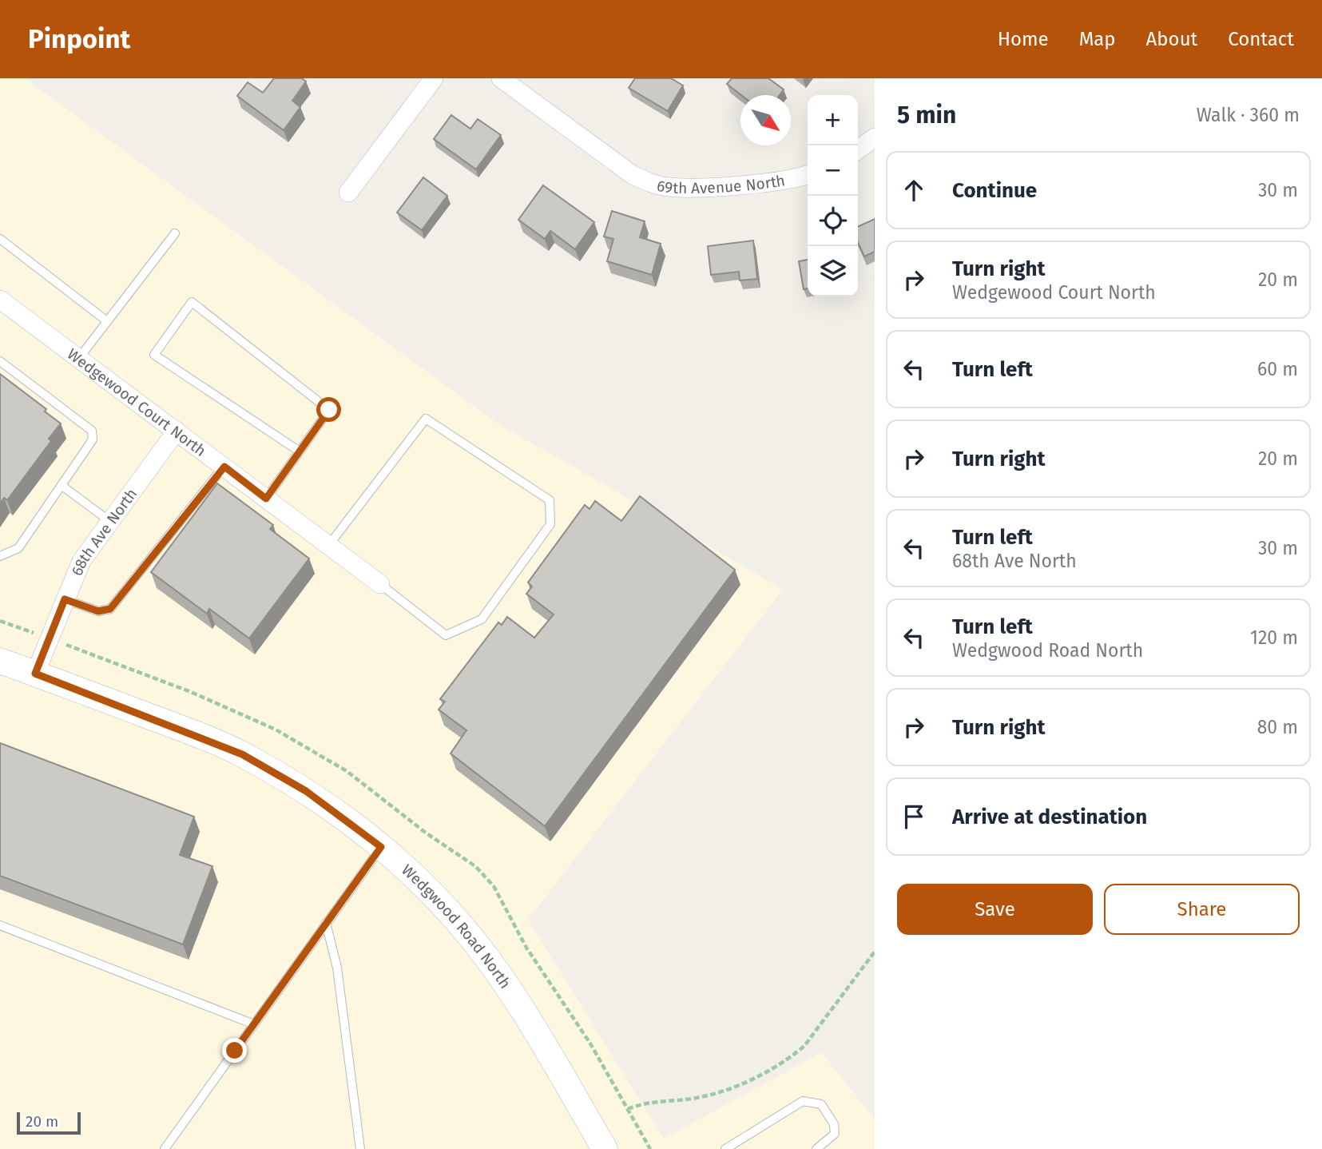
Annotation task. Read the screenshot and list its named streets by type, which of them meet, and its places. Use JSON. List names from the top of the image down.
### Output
{
  "streets": {
    "street": [
      "69th Avenue North",
      "Wedgewood Court North",
      "68th Ave North",
      "Wedgwood Road North"
    ]
  },
  "crossings": [
    ["Wedgewood Court North", "68th Ave North"],
    ["68th Ave North", "Wedgwood Road North"]
  ],
  "scale_bar": "20 m",
  "north": "bottom right",
  "page": {
    "header": "Pinpoint",
    "nav": [
      "Home",
      "Map",
      "About",
      "Contact"
    ],
    "heading": ["5 min", "Walk · 360 m"],
    "map_buttons": ["+", "−"],
    "list": [
      ["Continue", "30 m"],
      ["Turn right", "Wedgewood Court North", "20 m"],
      ["Turn left", "60 m"],
      ["Turn right", "20 m"],
      ["Turn left", "68th Ave North", "30 m"],
      ["Turn left", "Wedgwood Road North", "120 m"],
      ["Turn right", "80 m"],
      "Arrive at destination"
    ],
    "buttons": ["Save", "Share"],
    "scale": "20 m"
  }
}
